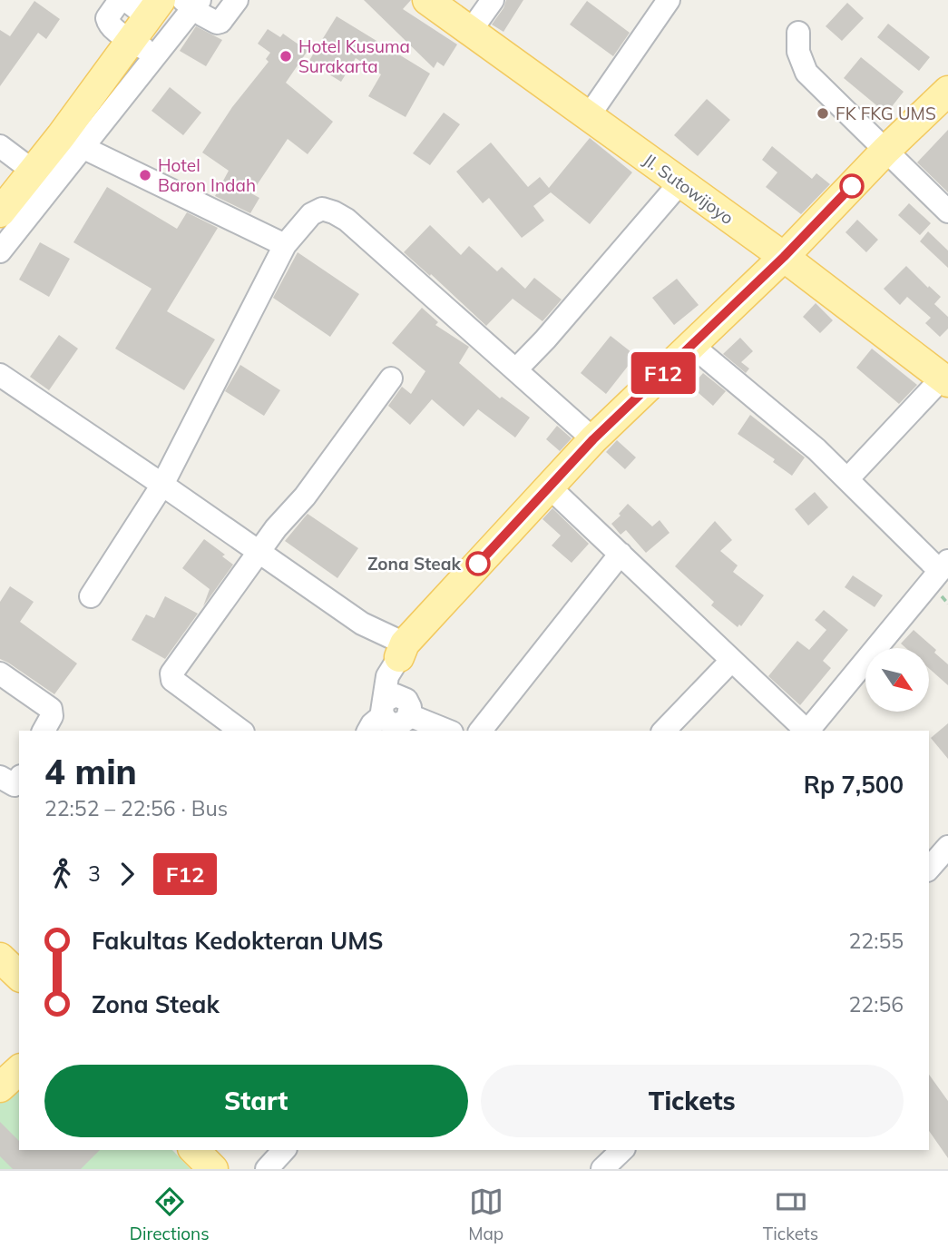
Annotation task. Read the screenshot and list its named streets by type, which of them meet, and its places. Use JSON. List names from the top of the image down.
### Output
{
  "streets": {
    "main road": ["Jl. Sutowijoyo"]
  },
  "places": [
    "Hotel Kusuma Surakarta",
    "FK FKG UMS",
    "Hotel Baron Indah",
    "Zona Steak"
  ],
  "lines": ["bus line F12"],
  "north": "bottom right",
  "page": {
    "on_map": "F12",
    "heading": ["4 min", "22:52 – 22:56 · Bus", "Rp 7,500"],
    "legs": ["3", "F12"],
    "list": [
      {
        "name": "Fakultas Kedokteran UMS",
        "value": "22:55"
      },
      {
        "name": "Zona Steak",
        "value": "22:56"
      }
    ],
    "buttons": ["Start", "Tickets"],
    "tabs": ["Directions", "Map", "Tickets"]
  }
}
